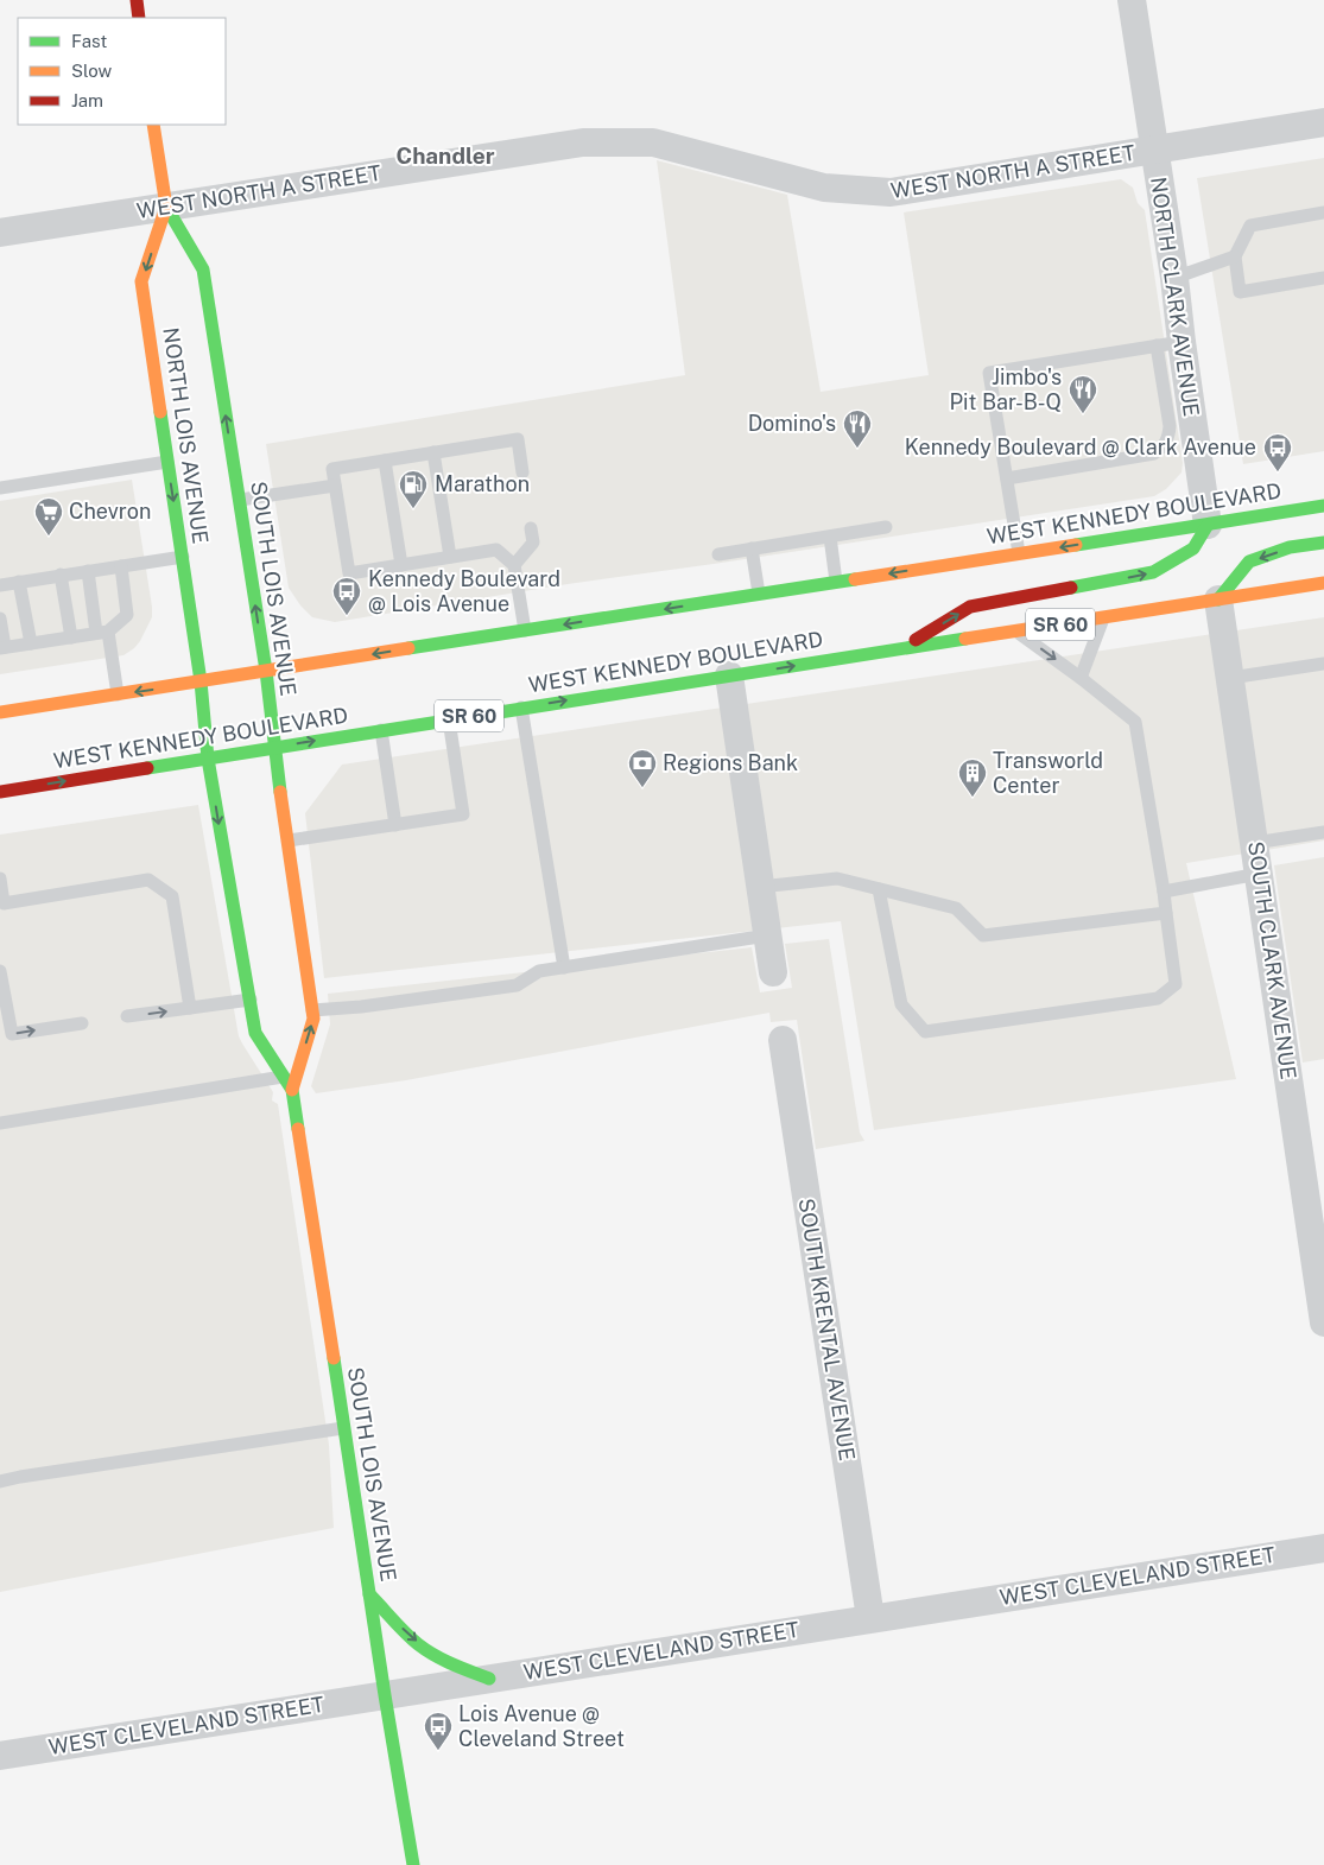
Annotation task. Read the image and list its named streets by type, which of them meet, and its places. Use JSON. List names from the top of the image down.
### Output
{
  "streets": {
    "main road": [
      "NORTH LOIS AVENUE",
      "WEST KENNEDY BOULEVARD",
      "SOUTH LOIS AVENUE",
      "SR 60"
    ],
    "street": [
      "WEST NORTH A STREET",
      "NORTH CLARK AVENUE",
      "SOUTH CLARK AVENUE",
      "SOUTH KRENTAL AVENUE",
      "WEST CLEVELAND STREET"
    ]
  },
  "crossings": [
    ["WEST NORTH A STREET", "NORTH CLARK AVENUE"],
    ["WEST NORTH A STREET", "NORTH LOIS AVENUE"],
    ["WEST NORTH A STREET", "SOUTH LOIS AVENUE"],
    ["NORTH CLARK AVENUE", "WEST KENNEDY BOULEVARD"],
    ["NORTH LOIS AVENUE", "WEST KENNEDY BOULEVARD"],
    ["NORTH LOIS AVENUE", "SOUTH LOIS AVENUE"],
    ["WEST KENNEDY BOULEVARD", "SOUTH LOIS AVENUE"],
    ["WEST KENNEDY BOULEVARD", "SOUTH CLARK AVENUE"],
    ["SOUTH LOIS AVENUE", "WEST CLEVELAND STREET"],
    ["SOUTH KRENTAL AVENUE", "WEST CLEVELAND STREET"]
  ],
  "one_way": ["NORTH LOIS AVENUE"],
  "districts": ["Chandler"],
  "places": {
    "restaurant": ["Jimbo's Pit Bar-B-Q", "Domino's"],
    "bus stop": ["Kennedy Boulevard @ Clark Avenue", "Kennedy Boulevard @ Lois Avenue", "Lois Avenue @ Cleveland Street"],
    "fuel station": ["Marathon"],
    "supermarket": ["Chevron"],
    "bank": ["Regions Bank"],
    "building": ["Transworld Center"]
  },
  "legend": ["Fast", "Slow", "Jam"]
}
